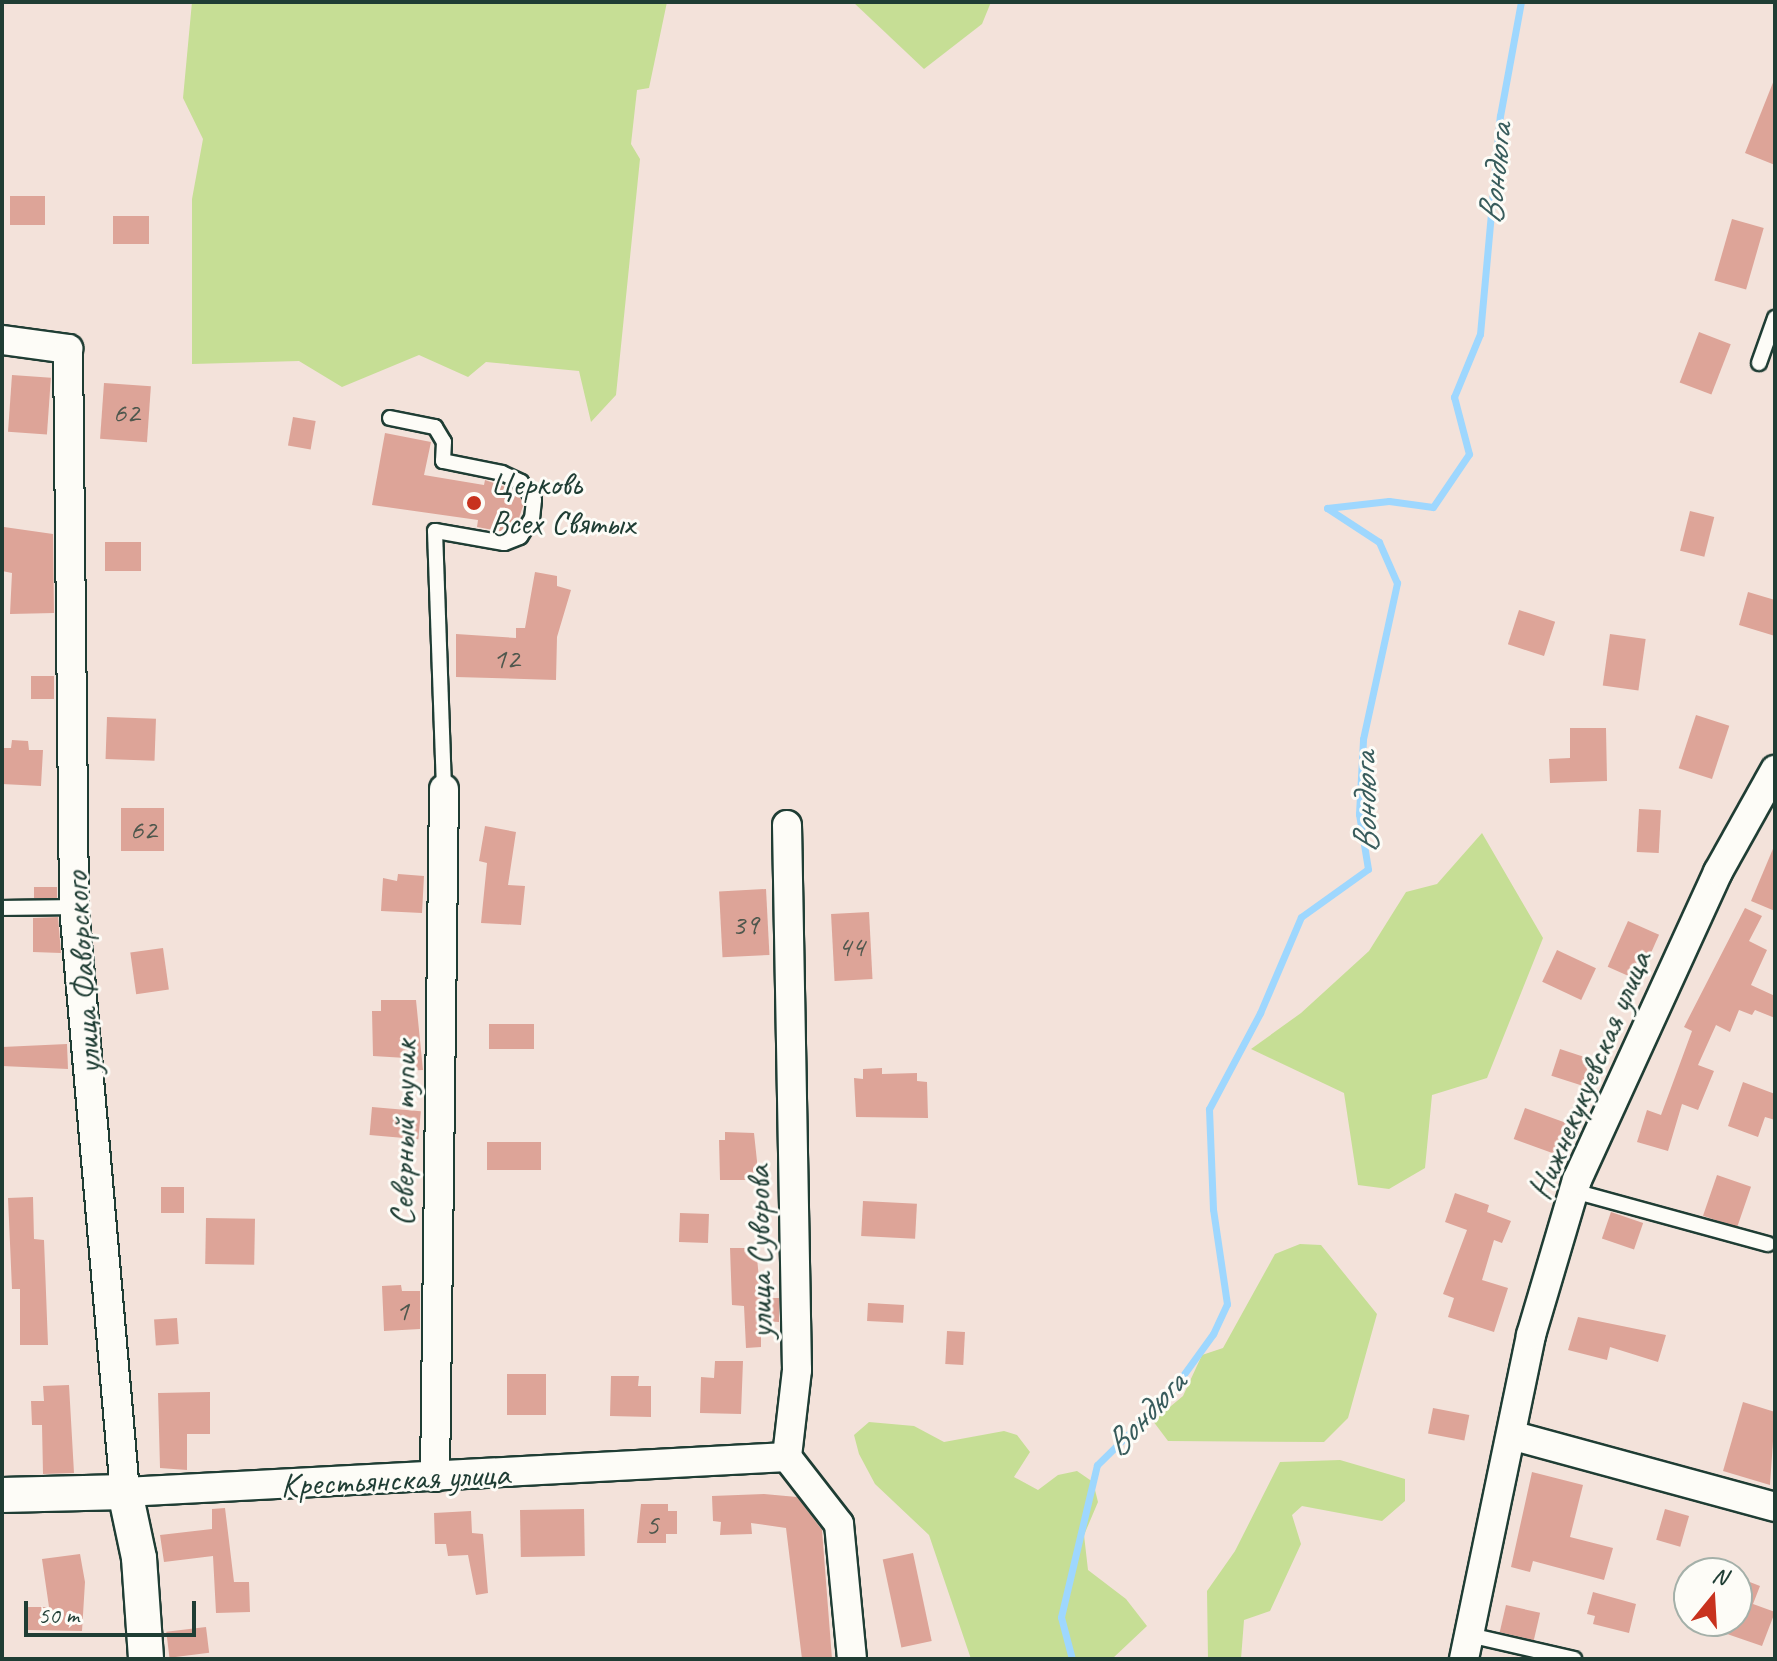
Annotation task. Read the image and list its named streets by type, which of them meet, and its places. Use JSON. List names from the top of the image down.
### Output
{
  "streets": {
    "street": [
      "улица Фаворского",
      "Нижнекукуевская улица",
      "Северный тупик",
      "улица Суворова",
      "Крестьянская улица"
    ]
  },
  "crossings": [
    ["улица Фаворского", "Крестьянская улица"],
    ["Северный тупик", "Крестьянская улица"],
    ["улица Суворова", "Крестьянская улица"]
  ],
  "water": ["Вондюга"],
  "places": ["Церковь Всех Святых"],
  "house_numbers": [
    "62",
    "12",
    "62",
    "39",
    "44",
    "1",
    "5"
  ],
  "scale_bar": "50 m",
  "north": "top"
}
